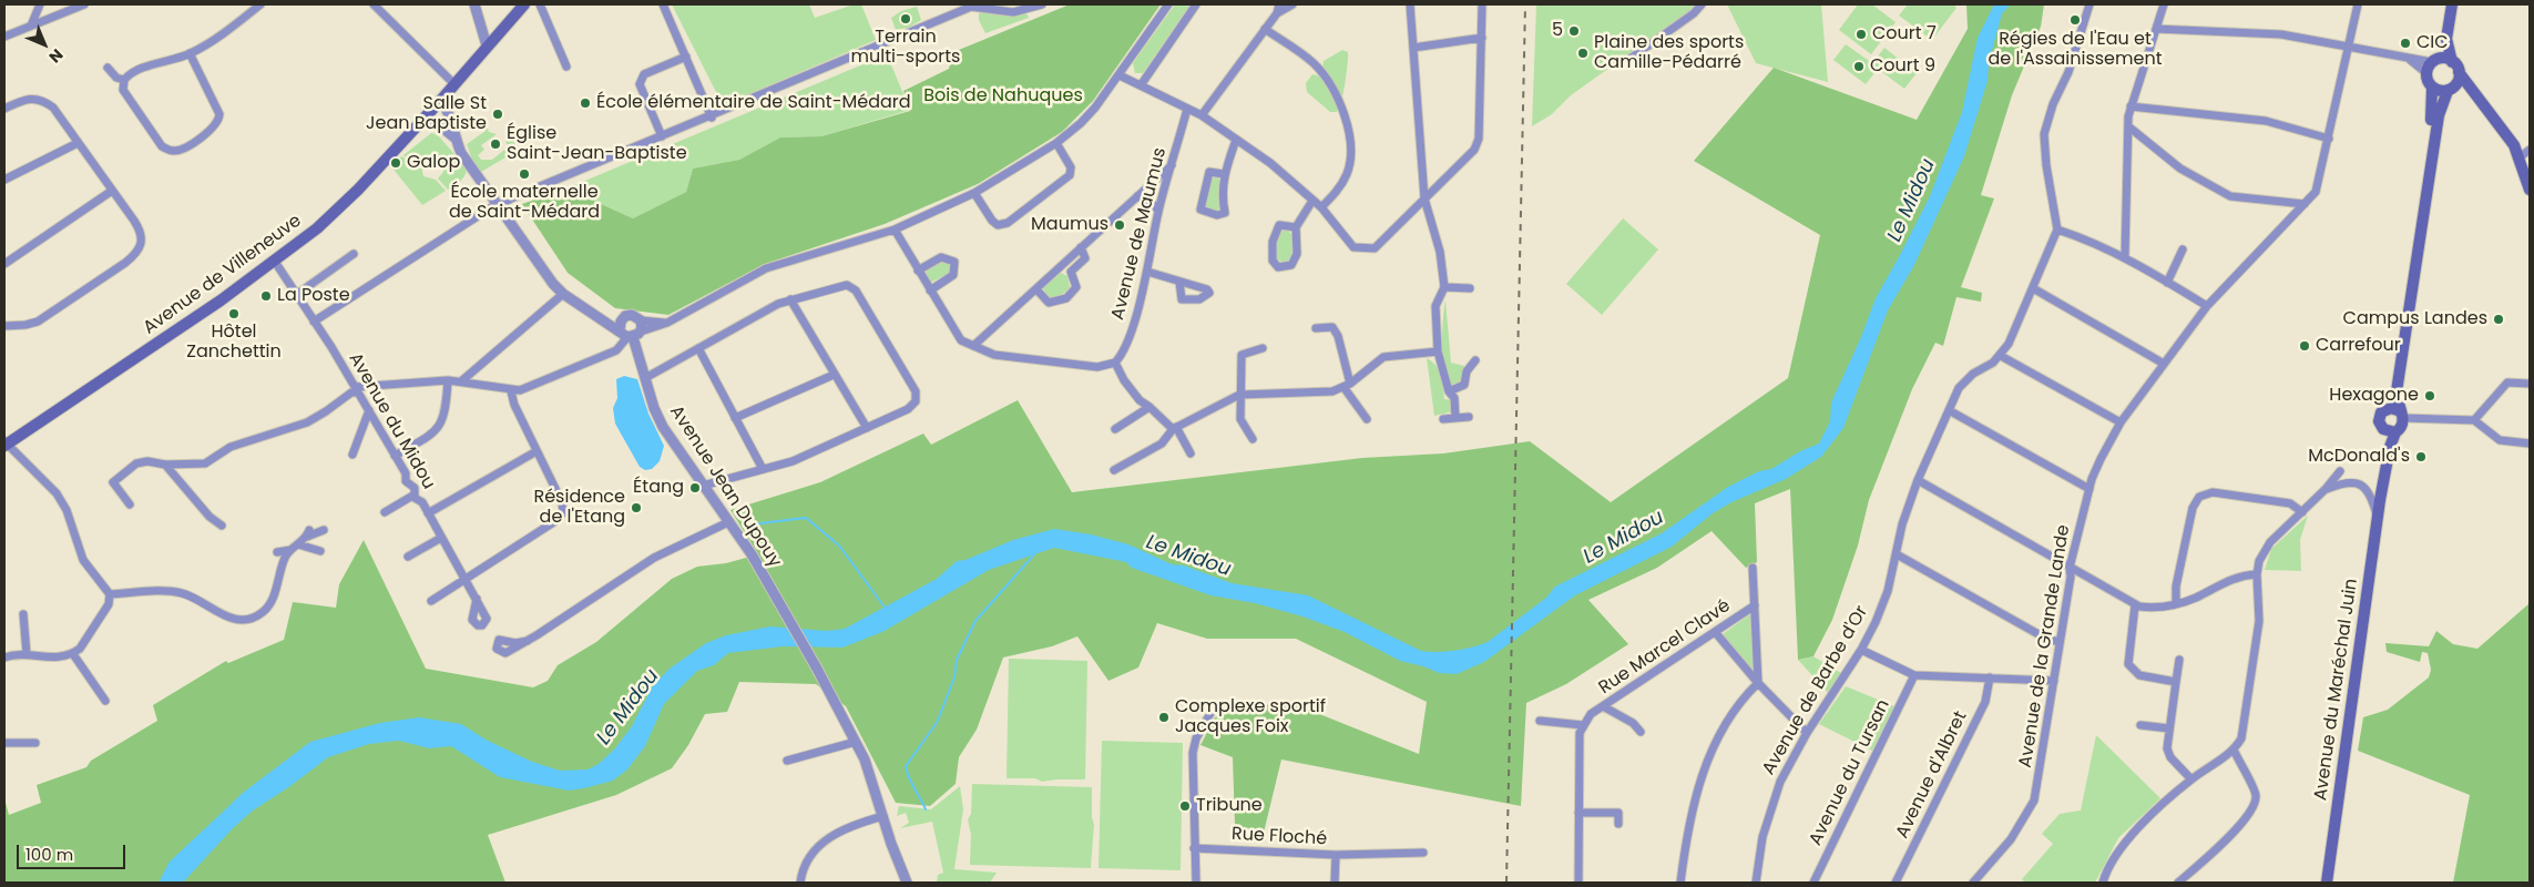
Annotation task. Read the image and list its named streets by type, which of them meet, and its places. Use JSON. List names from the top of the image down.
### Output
{
  "streets": {
    "main road": ["Avenue de Villeneuve", "Avenue du Maréchal Juin"],
    "street": [
      "Avenue de Maumus",
      "Avenue du Midou",
      "Avenue Jean Dupouy",
      "Avenue de la Grande Lande",
      "Rue Marcel Clavé",
      "Avenue de Barbe d'Or",
      "Avenue du Tursan",
      "Avenue d'Albret",
      "Rue Floché"
    ]
  },
  "crossings": [
    ["Avenue de Villeneuve", "Avenue du Midou"]
  ],
  "water": ["Le Midou"],
  "parks": ["Bois de Nahuques"],
  "places": [
    "Terrain multi-sports",
    "Régies de l'Eau et de l'Assainissement",
    "5",
    "Court 7",
    "CIC",
    "Plaine des sports Camille-Pédarré",
    "Court 9",
    "École élémentaire de Saint-Médard",
    "Salle St Jean Baptiste",
    "Église Saint-Jean-Baptiste",
    "Galop",
    "École maternelle de Saint-Médard",
    "Maumus",
    "La Poste",
    "Hôtel Zanchettin",
    "Campus Landes",
    "Carrefour",
    "Hexagone",
    "McDonald's",
    "Étang",
    "Résidence de l'Etang",
    "Complexe sportif Jacques Foix",
    "Tribune"
  ],
  "scale_bar": "100 m",
  "north": "bottom right"
}
